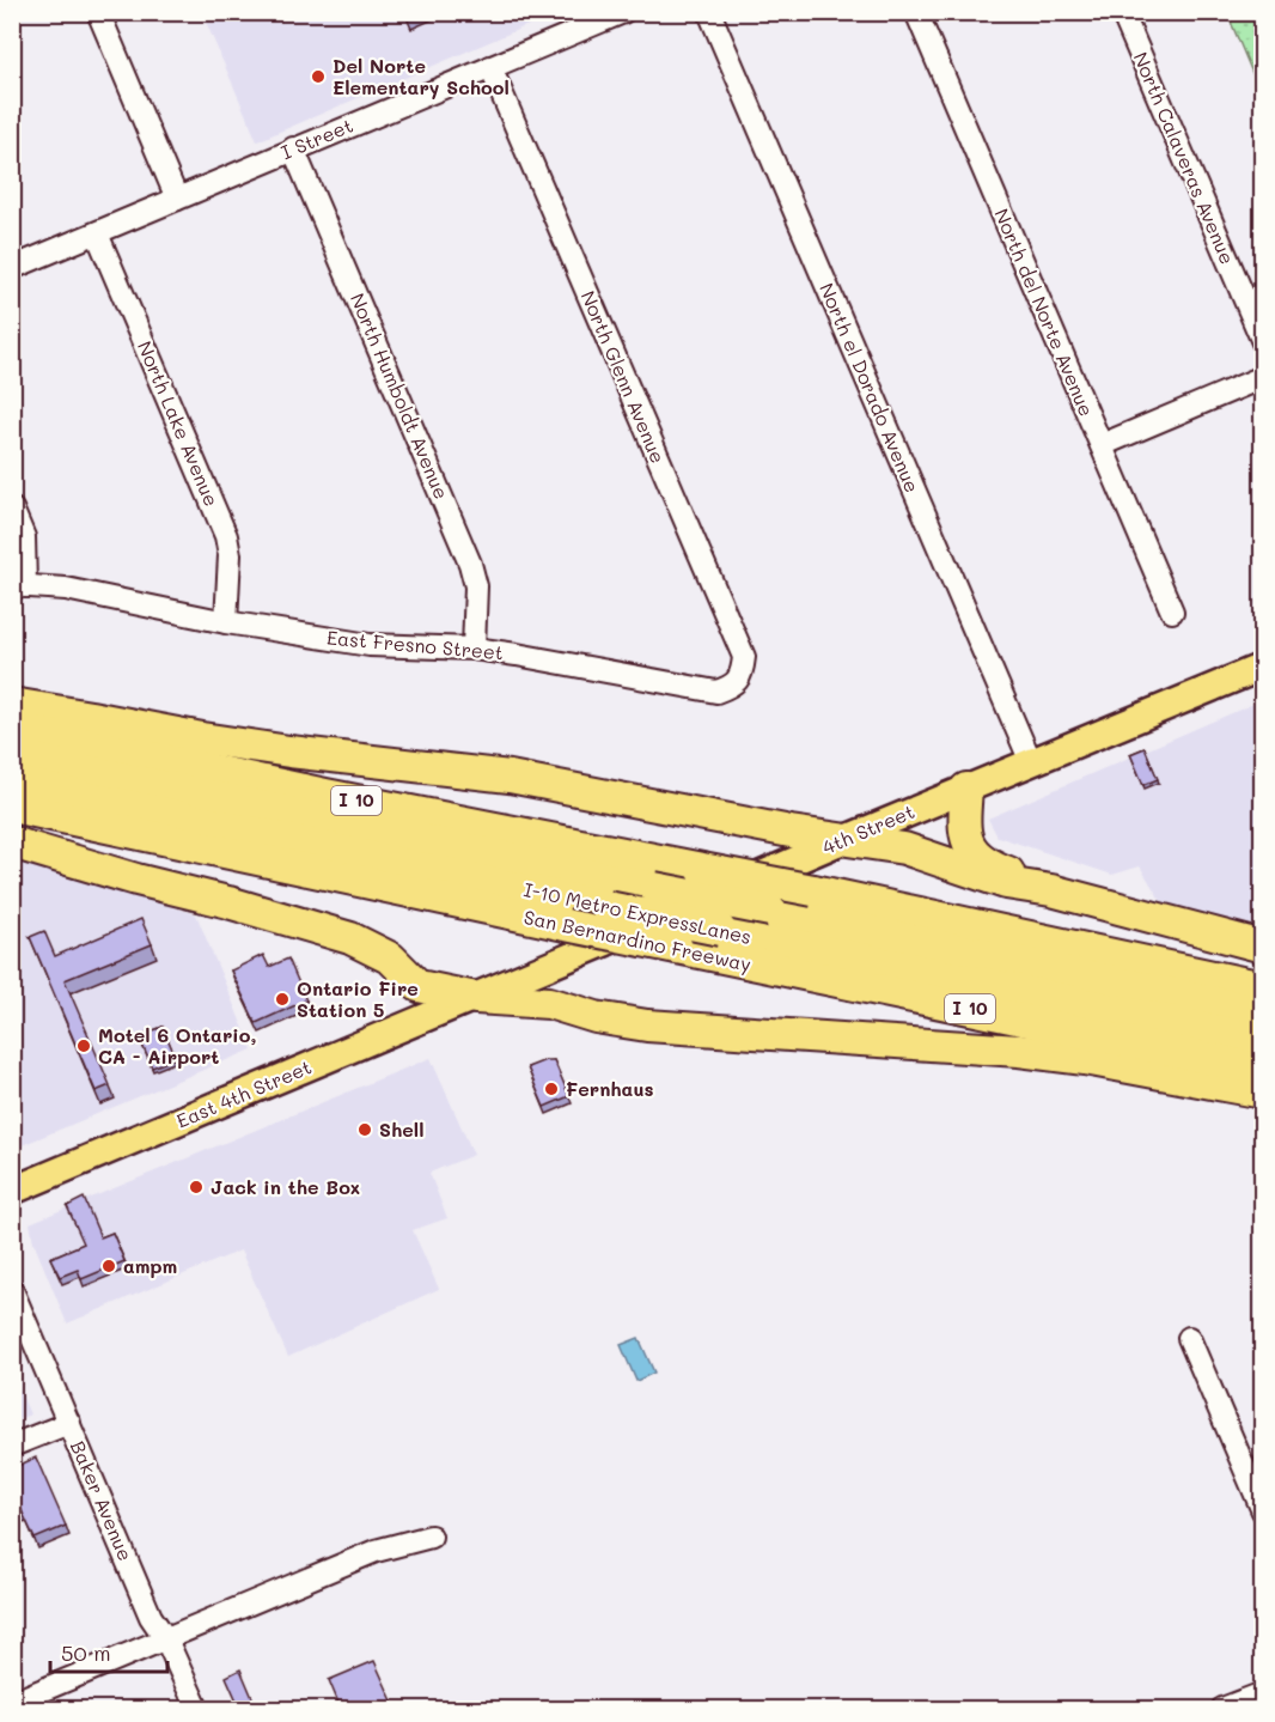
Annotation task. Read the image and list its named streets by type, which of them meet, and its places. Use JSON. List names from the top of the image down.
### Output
{
  "streets": {
    "highway": ["I 10", "I-10 Metro ExpressLanes", "San Bernardino Freeway"],
    "main road": ["4th Street", "East 4th Street"],
    "street": [
      "I Street",
      "North Calaveras Avenue",
      "North del Norte Avenue",
      "North Glenn Avenue",
      "North el Dorado Avenue",
      "North Humboldt Avenue",
      "North Lake Avenue",
      "East Fresno Street",
      "Baker Avenue"
    ]
  },
  "crossings": [
    ["I Street", "North Glenn Avenue"],
    ["I Street", "North Humboldt Avenue"],
    ["I Street", "North Lake Avenue"],
    ["North Glenn Avenue", "East Fresno Street"],
    ["North el Dorado Avenue", "4th Street"],
    ["North Humboldt Avenue", "East Fresno Street"],
    ["North Lake Avenue", "East Fresno Street"],
    ["4th Street", "East 4th Street"]
  ],
  "places": [
    "Del Norte Elementary School",
    "Ontario Fire Station 5",
    "Motel 6 Ontario, CA - Airport",
    "Fernhaus",
    "Shell",
    "Jack in the Box",
    "ampm"
  ],
  "scale_bar": "50 m"
}
